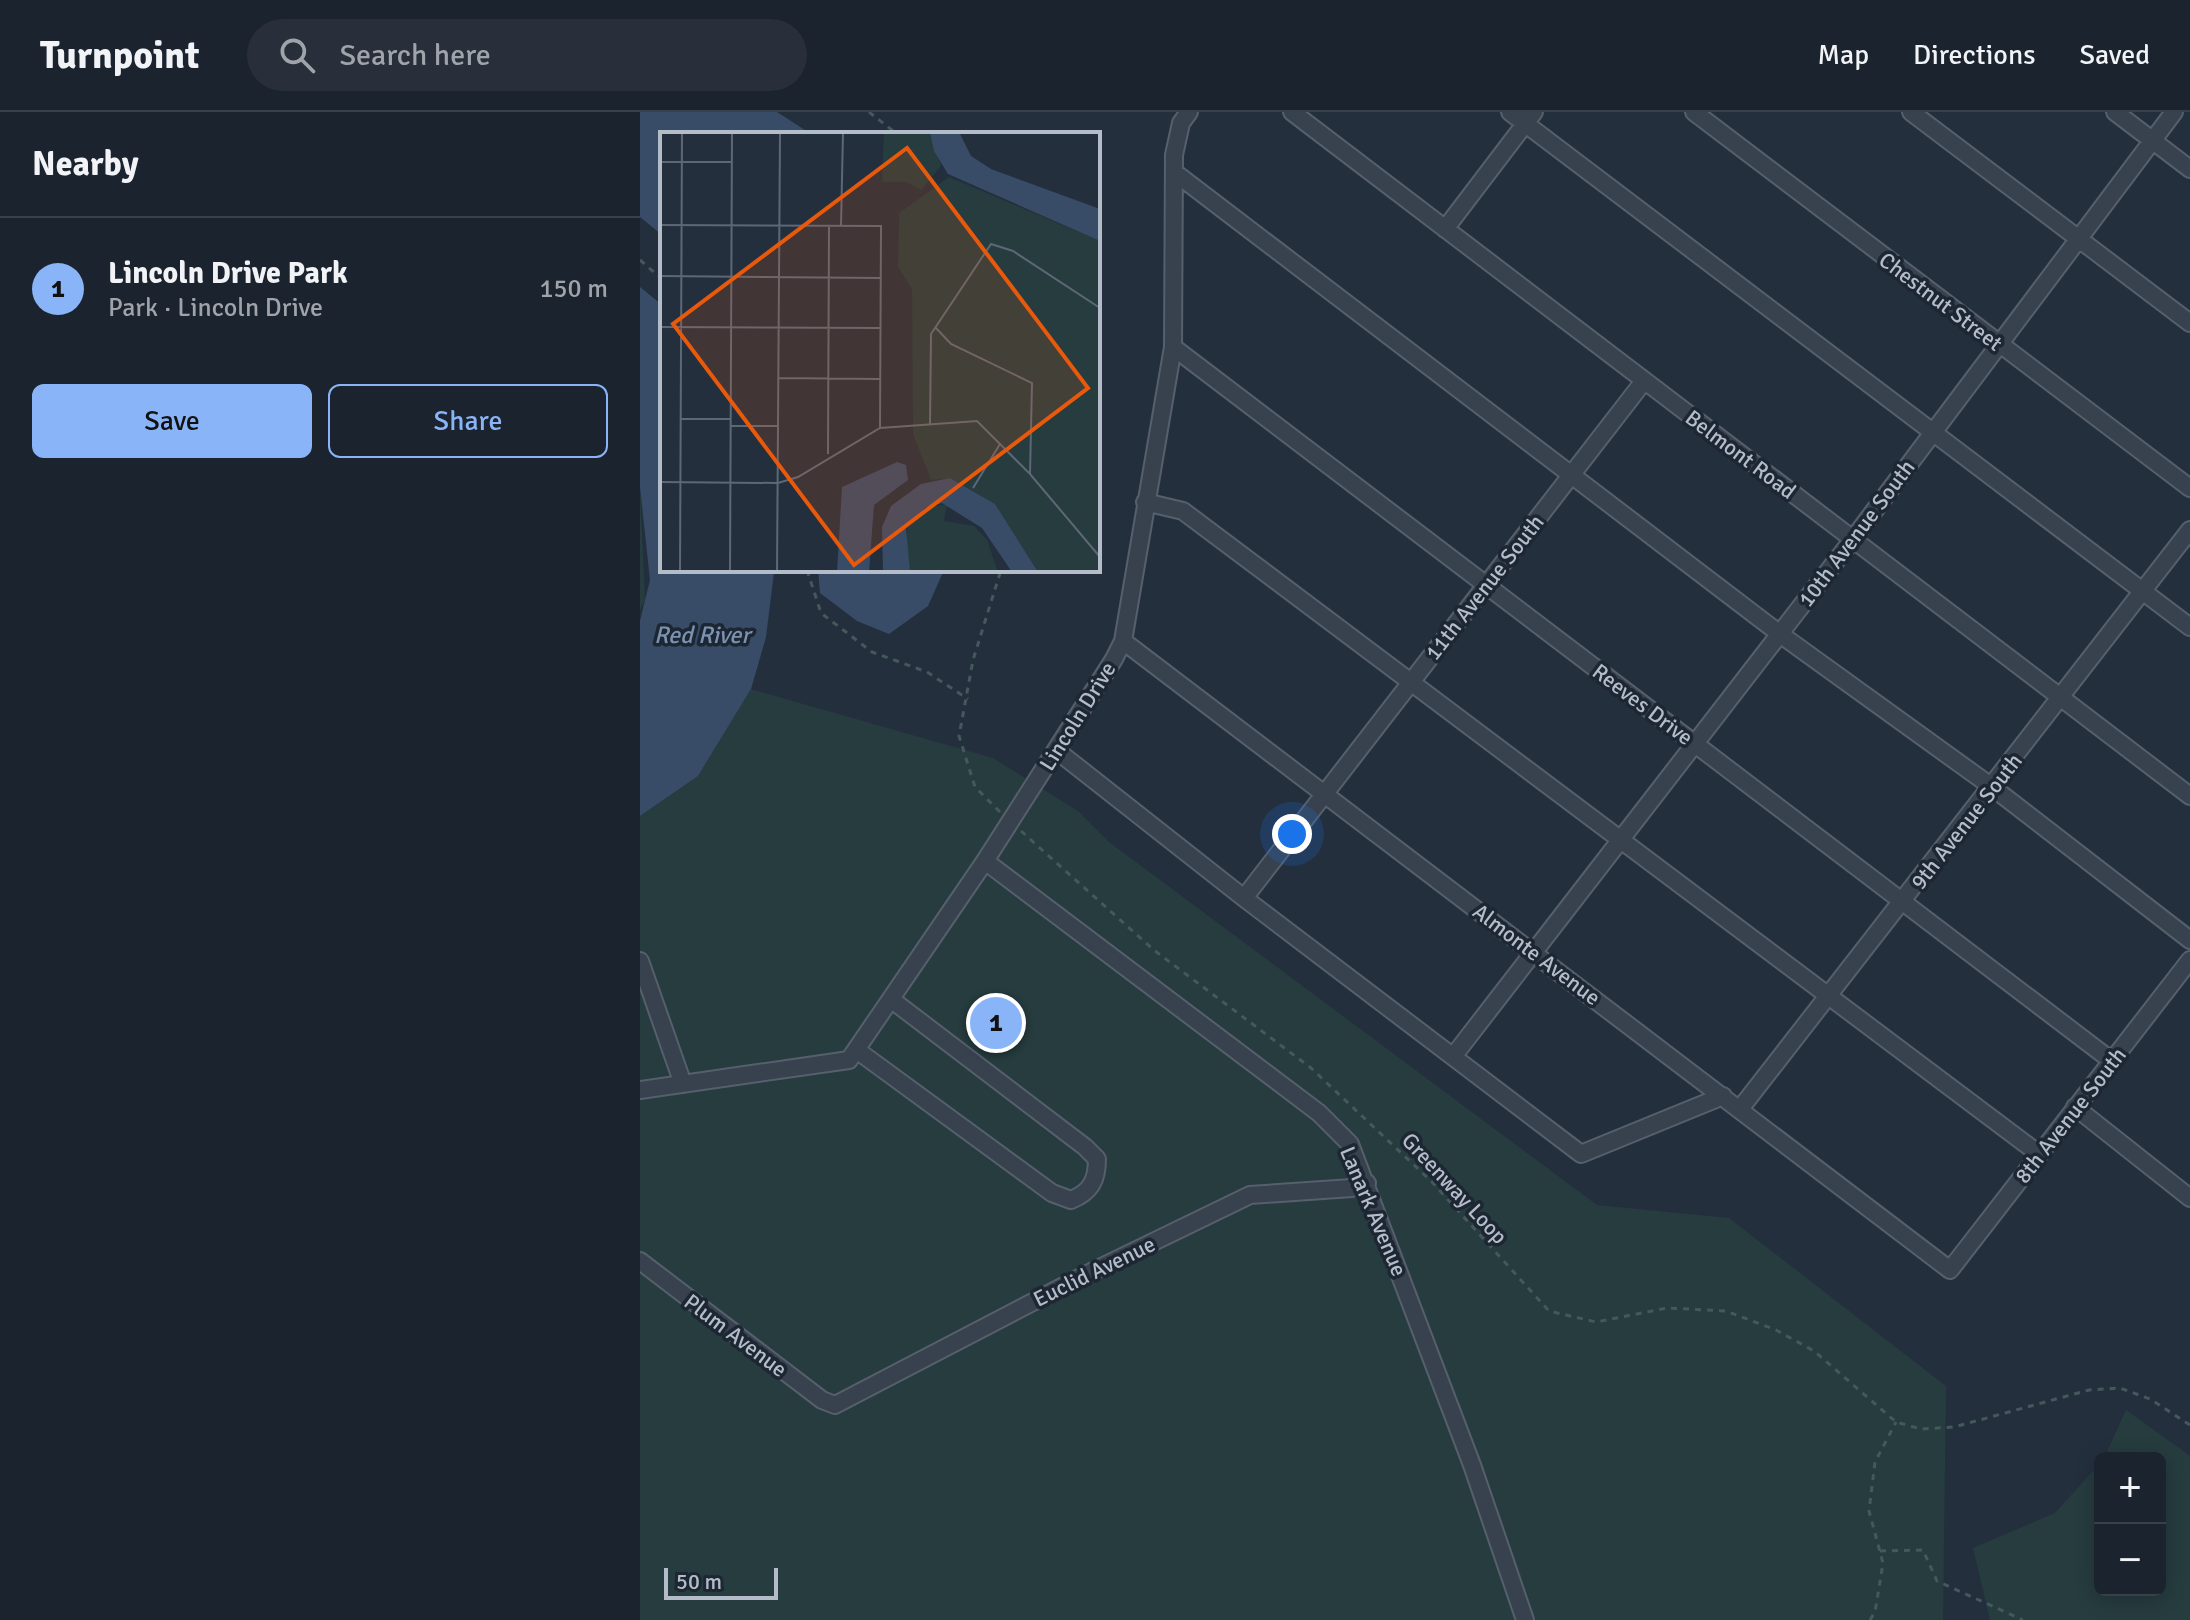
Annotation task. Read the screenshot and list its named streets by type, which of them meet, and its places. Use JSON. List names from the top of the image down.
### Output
{
  "streets": {
    "street": [
      "Chestnut Street",
      "Belmont Road",
      "10th Avenue South",
      "11th Avenue South",
      "Reeves Drive",
      "Lincoln Drive",
      "9th Avenue South",
      "Almonte Avenue",
      "8th Avenue South",
      "Lanark Avenue",
      "Euclid Avenue",
      "Plum Avenue"
    ],
    "path": ["Greenway Loop"]
  },
  "crossings": [
    ["Chestnut Street", "10th Avenue South"],
    ["Belmont Road", "10th Avenue South"],
    ["Belmont Road", "11th Avenue South"],
    ["Belmont Road", "9th Avenue South"],
    ["10th Avenue South", "Reeves Drive"],
    ["10th Avenue South", "Almonte Avenue"],
    ["11th Avenue South", "Reeves Drive"],
    ["11th Avenue South", "Almonte Avenue"],
    ["Reeves Drive", "Lincoln Drive"],
    ["Reeves Drive", "9th Avenue South"],
    ["Reeves Drive", "8th Avenue South"],
    ["Lincoln Drive", "Almonte Avenue"],
    ["Lincoln Drive", "Greenway Loop"],
    ["Lincoln Drive", "Lanark Avenue"],
    ["9th Avenue South", "Almonte Avenue"],
    ["Almonte Avenue", "8th Avenue South"],
    ["Lanark Avenue", "Euclid Avenue"],
    ["Euclid Avenue", "Plum Avenue"]
  ],
  "water": ["Red River"],
  "scale_bar": "50 m",
  "page": {
    "header": "Turnpoint",
    "search": "Search here",
    "nav": ["Map", "Directions", "Saved"],
    "heading": "Nearby",
    "list": [
      {
        "mark": "1",
        "name": "Lincoln Drive Park",
        "note": "Park · Lincoln Drive",
        "value": "150 m"
      }
    ],
    "buttons": ["Save", "Share"],
    "pins": "1",
    "map_buttons": ["+", "−"],
    "scale": "50 m"
  }
}
